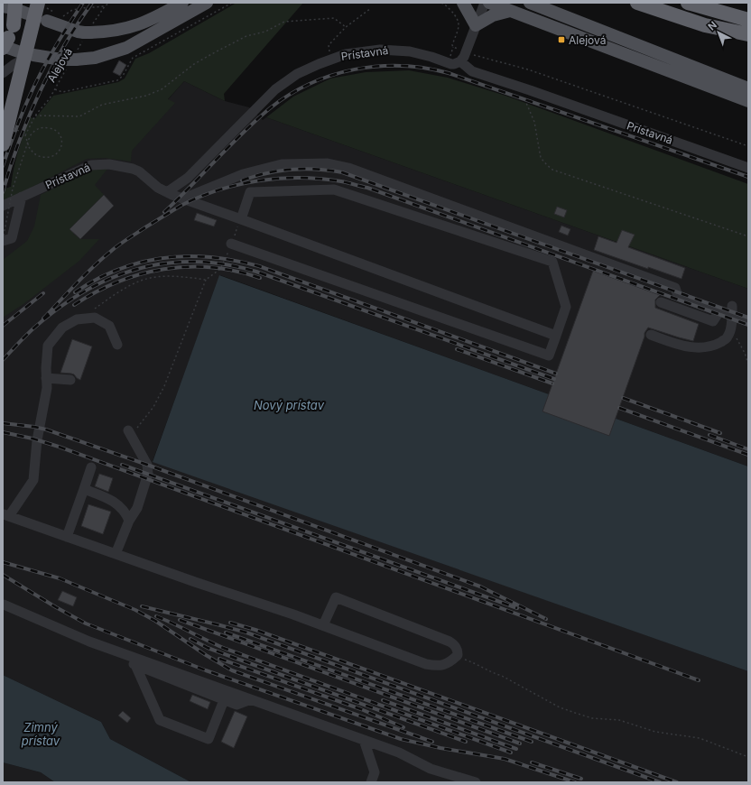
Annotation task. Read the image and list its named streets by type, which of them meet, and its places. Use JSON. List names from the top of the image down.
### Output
{
  "streets": {
    "street": ["Prístavná"],
    "path": ["Alejová"]
  },
  "water": ["Nový prístav", "Zimný prístav"],
  "places": {
    "transit": ["Alejová"]
  },
  "north": "top left"
}
